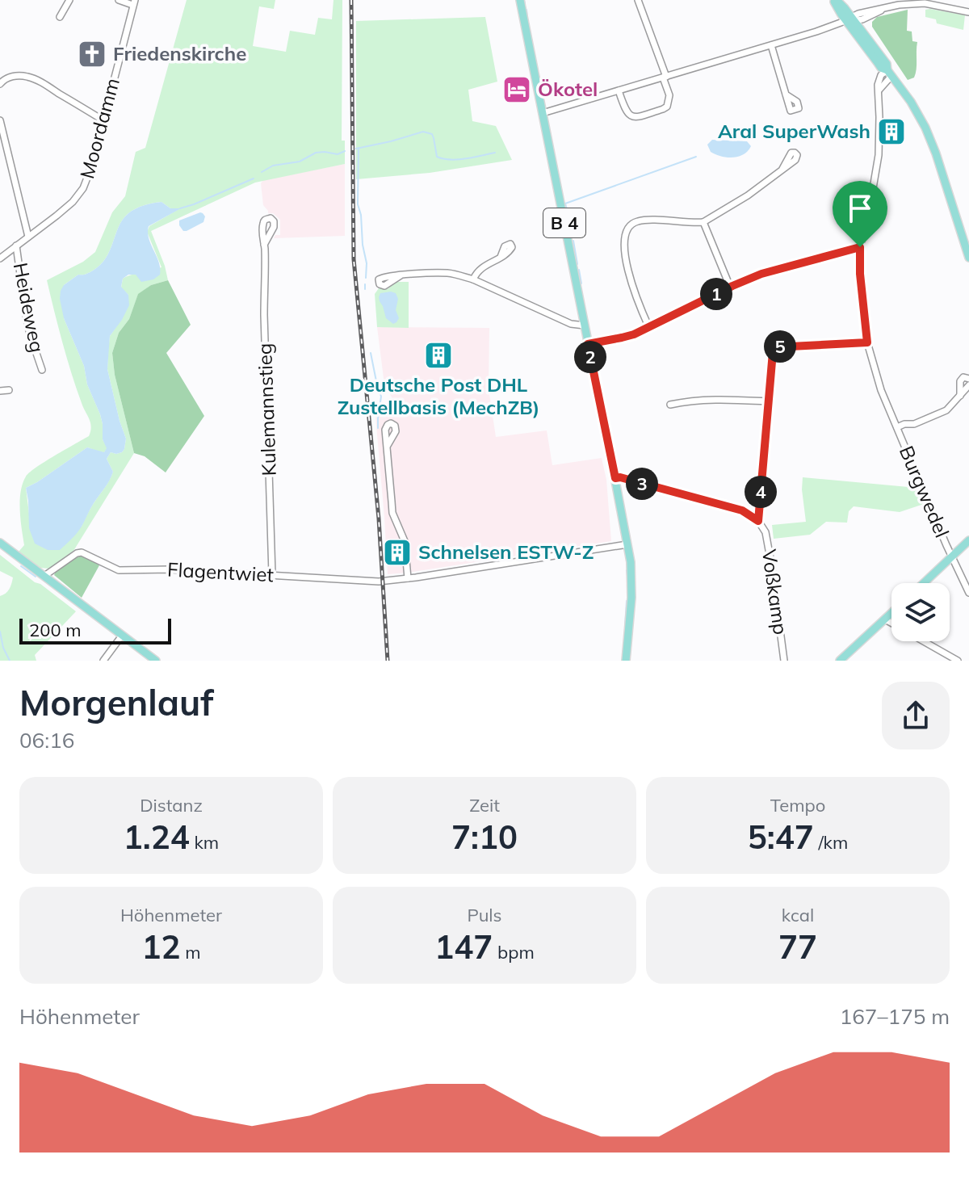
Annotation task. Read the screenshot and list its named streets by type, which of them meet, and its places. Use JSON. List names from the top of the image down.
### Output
{
  "streets": {
    "main road": ["B 4"],
    "street": [
      "Moordamm",
      "Heideweg",
      "Kulemannstieg",
      "Burgwedel",
      "Flagentwiet",
      "Voßkamp"
    ]
  },
  "crossings": [
    ["Moordamm", "Heideweg"],
    ["B 4", "Flagentwiet"],
    ["Kulemannstieg", "Flagentwiet"]
  ],
  "places": {
    "church": ["Friedenskirche"],
    "hotel": ["Ökotel"],
    "building": ["Aral SuperWash", "Deutsche Post DHL Zustellbasis (MechZB)", "Schnelsen ESTW-Z"]
  },
  "scale_bar": "200 m",
  "page": {
    "pins": [
      "1",
      "5",
      "2",
      "3",
      "4"
    ],
    "scale": "200 m",
    "heading": ["Morgenlauf", "06:16"],
    "stats": [
      ["Distanz", "1.24 km"],
      ["Zeit", "7:10"],
      ["Tempo", "5:47 /km"],
      ["Höhenmeter", "12 m"],
      ["Puls", "147 bpm"],
      ["kcal", "77"]
    ],
    "chart": ["Höhenmeter", "167–175 m"]
  }
}
